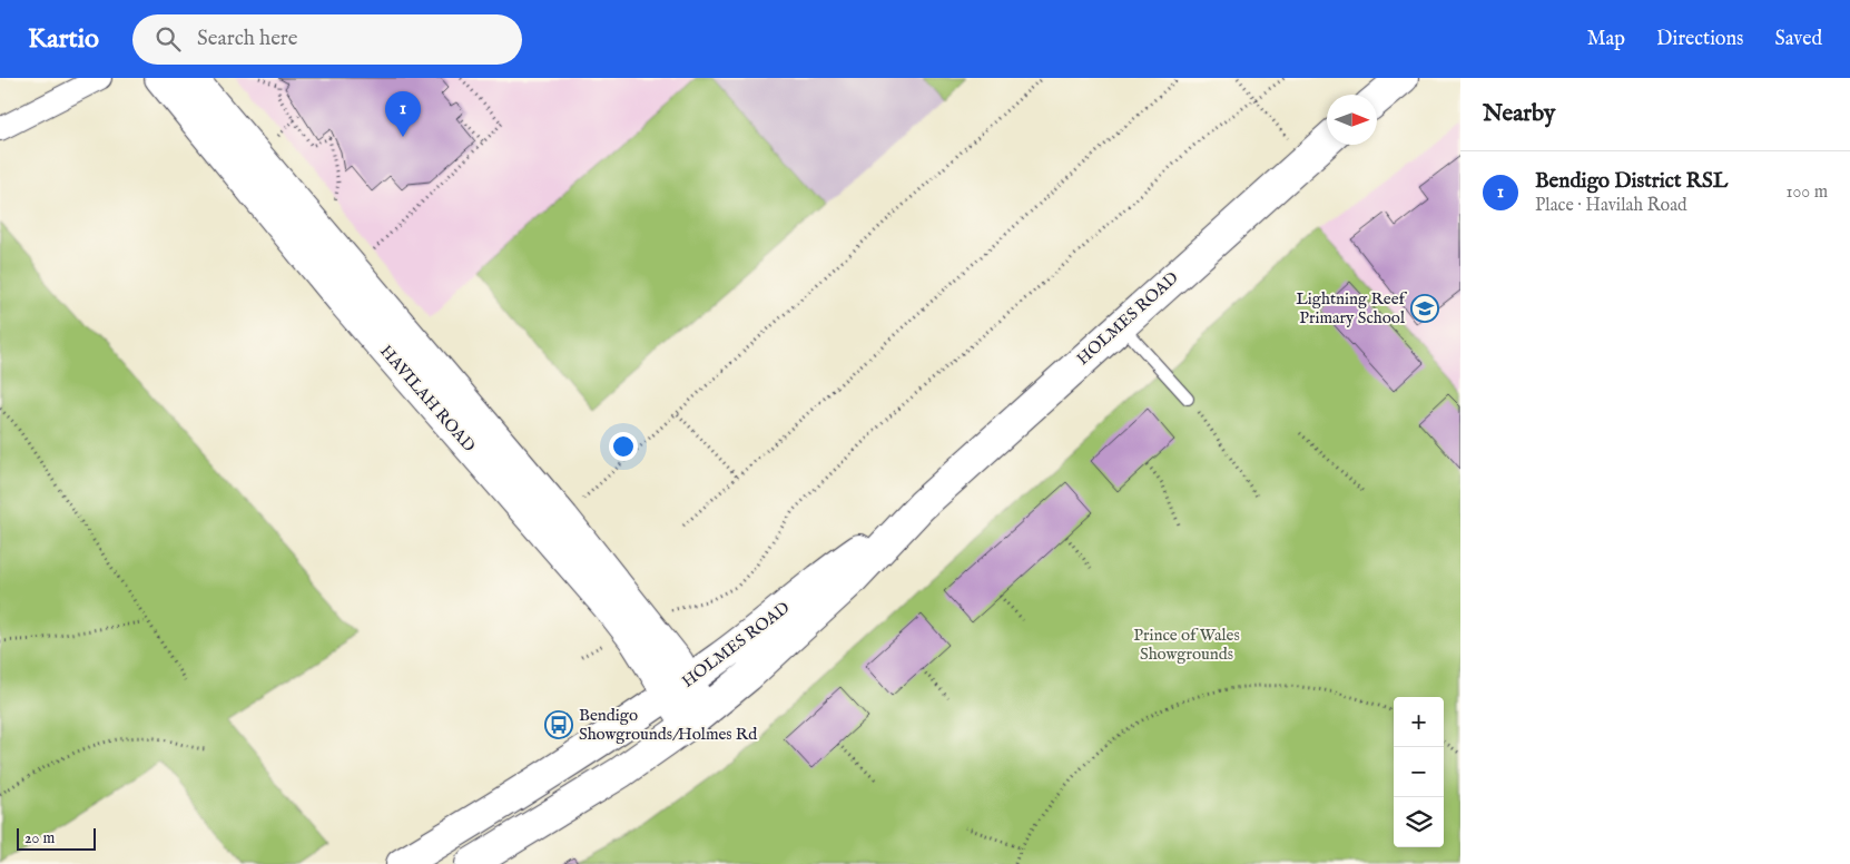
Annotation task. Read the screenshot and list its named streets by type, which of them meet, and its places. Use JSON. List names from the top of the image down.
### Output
{
  "streets": {
    "main road": ["HOLMES ROAD", "HAVILAH ROAD"]
  },
  "crossings": [
    ["HOLMES ROAD", "HAVILAH ROAD"]
  ],
  "parks": ["Prince of Wales Showgrounds"],
  "places": {
    "school or university": ["Lightning Reef Primary School"],
    "bus stop": ["Bendigo Showgrounds/Holmes Rd"]
  },
  "scale_bar": "20 m",
  "north": "right",
  "page": {
    "header": "Kartio",
    "search": "Search here",
    "nav": ["Map", "Directions", "Saved"],
    "heading": "Nearby",
    "pins": "1",
    "list": [
      {
        "mark": "1",
        "name": "Bendigo District RSL",
        "note": "Place · Havilah Road",
        "value": "100 m"
      }
    ],
    "map_buttons": ["+", "−"],
    "scale": "20 m"
  }
}
